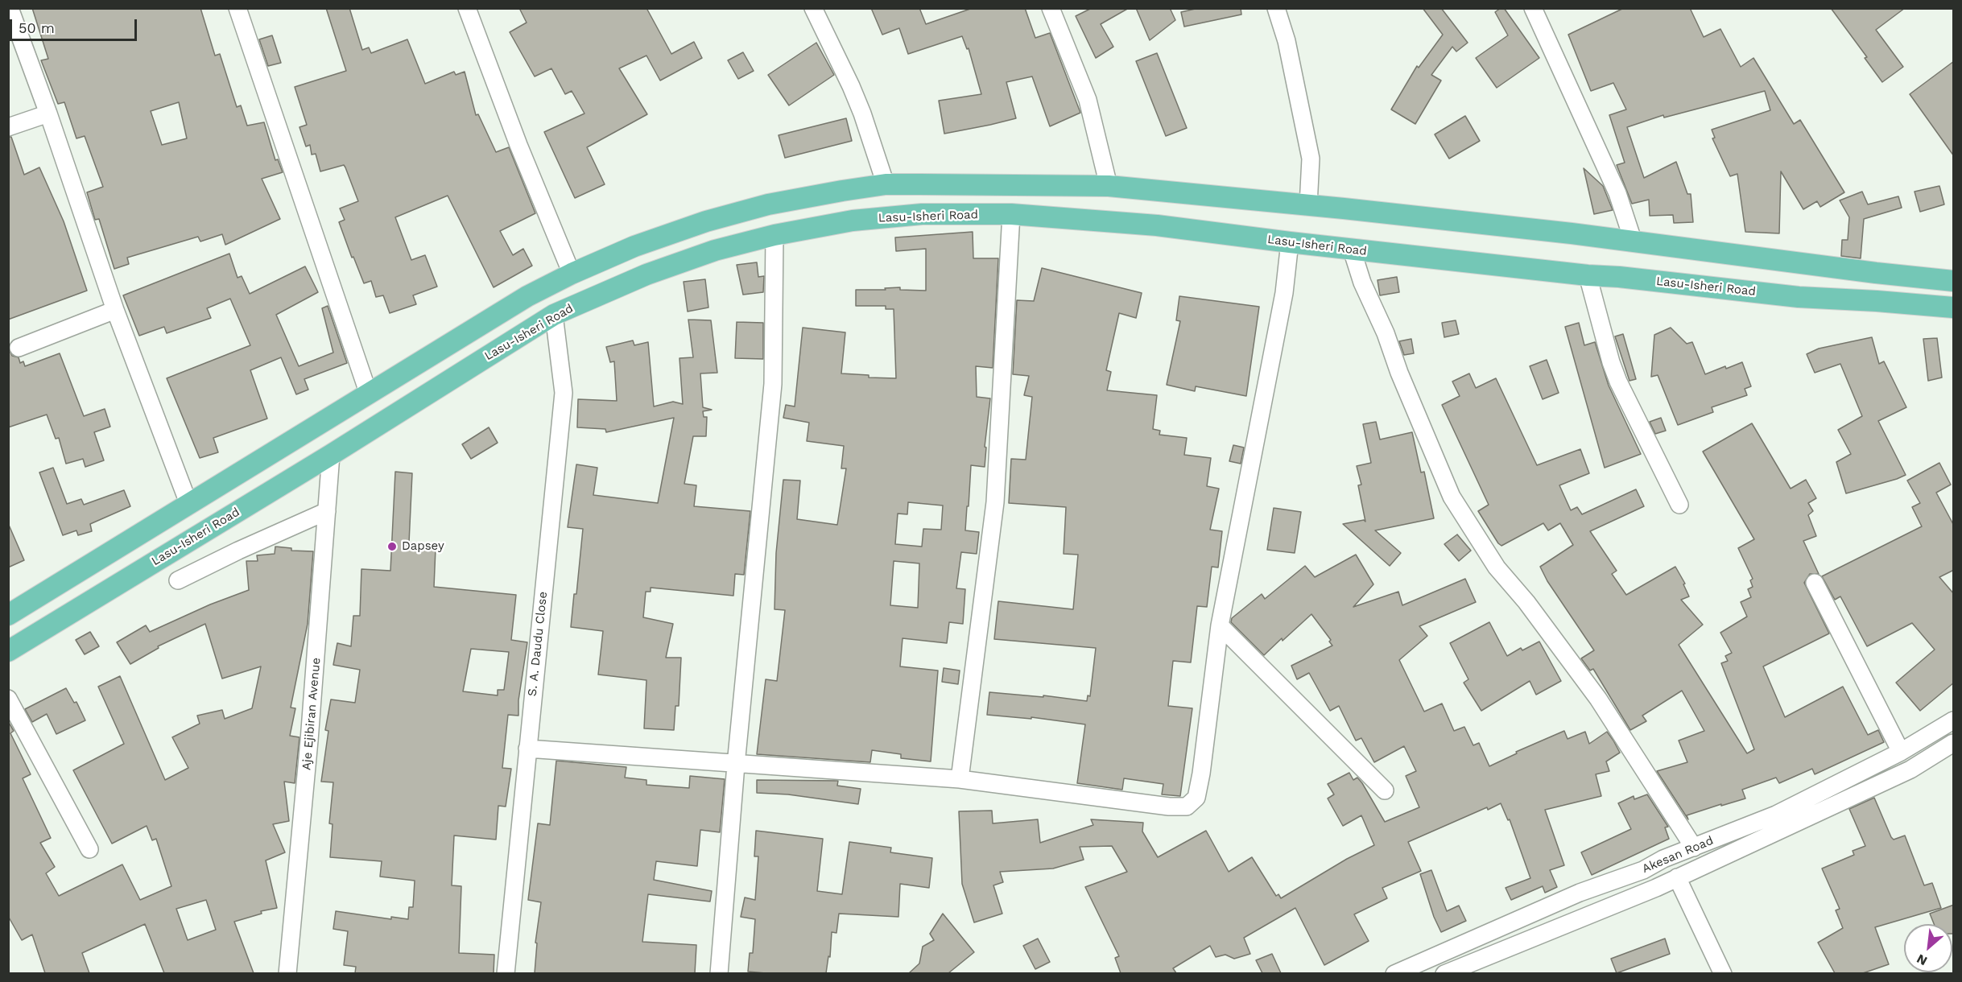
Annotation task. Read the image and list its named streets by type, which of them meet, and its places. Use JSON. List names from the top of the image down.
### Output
{
  "streets": {
    "main road": ["Lasu-Isheri Road"],
    "street": ["S. A. Daudu Close", "Aje Ejibiran Avenue", "Akesan Road"]
  },
  "crossings": [
    ["Lasu-Isheri Road", "S. A. Daudu Close"],
    ["Lasu-Isheri Road", "Aje Ejibiran Avenue"]
  ],
  "places": ["Dapsey"],
  "scale_bar": "50 m",
  "north": "bottom left"
}
